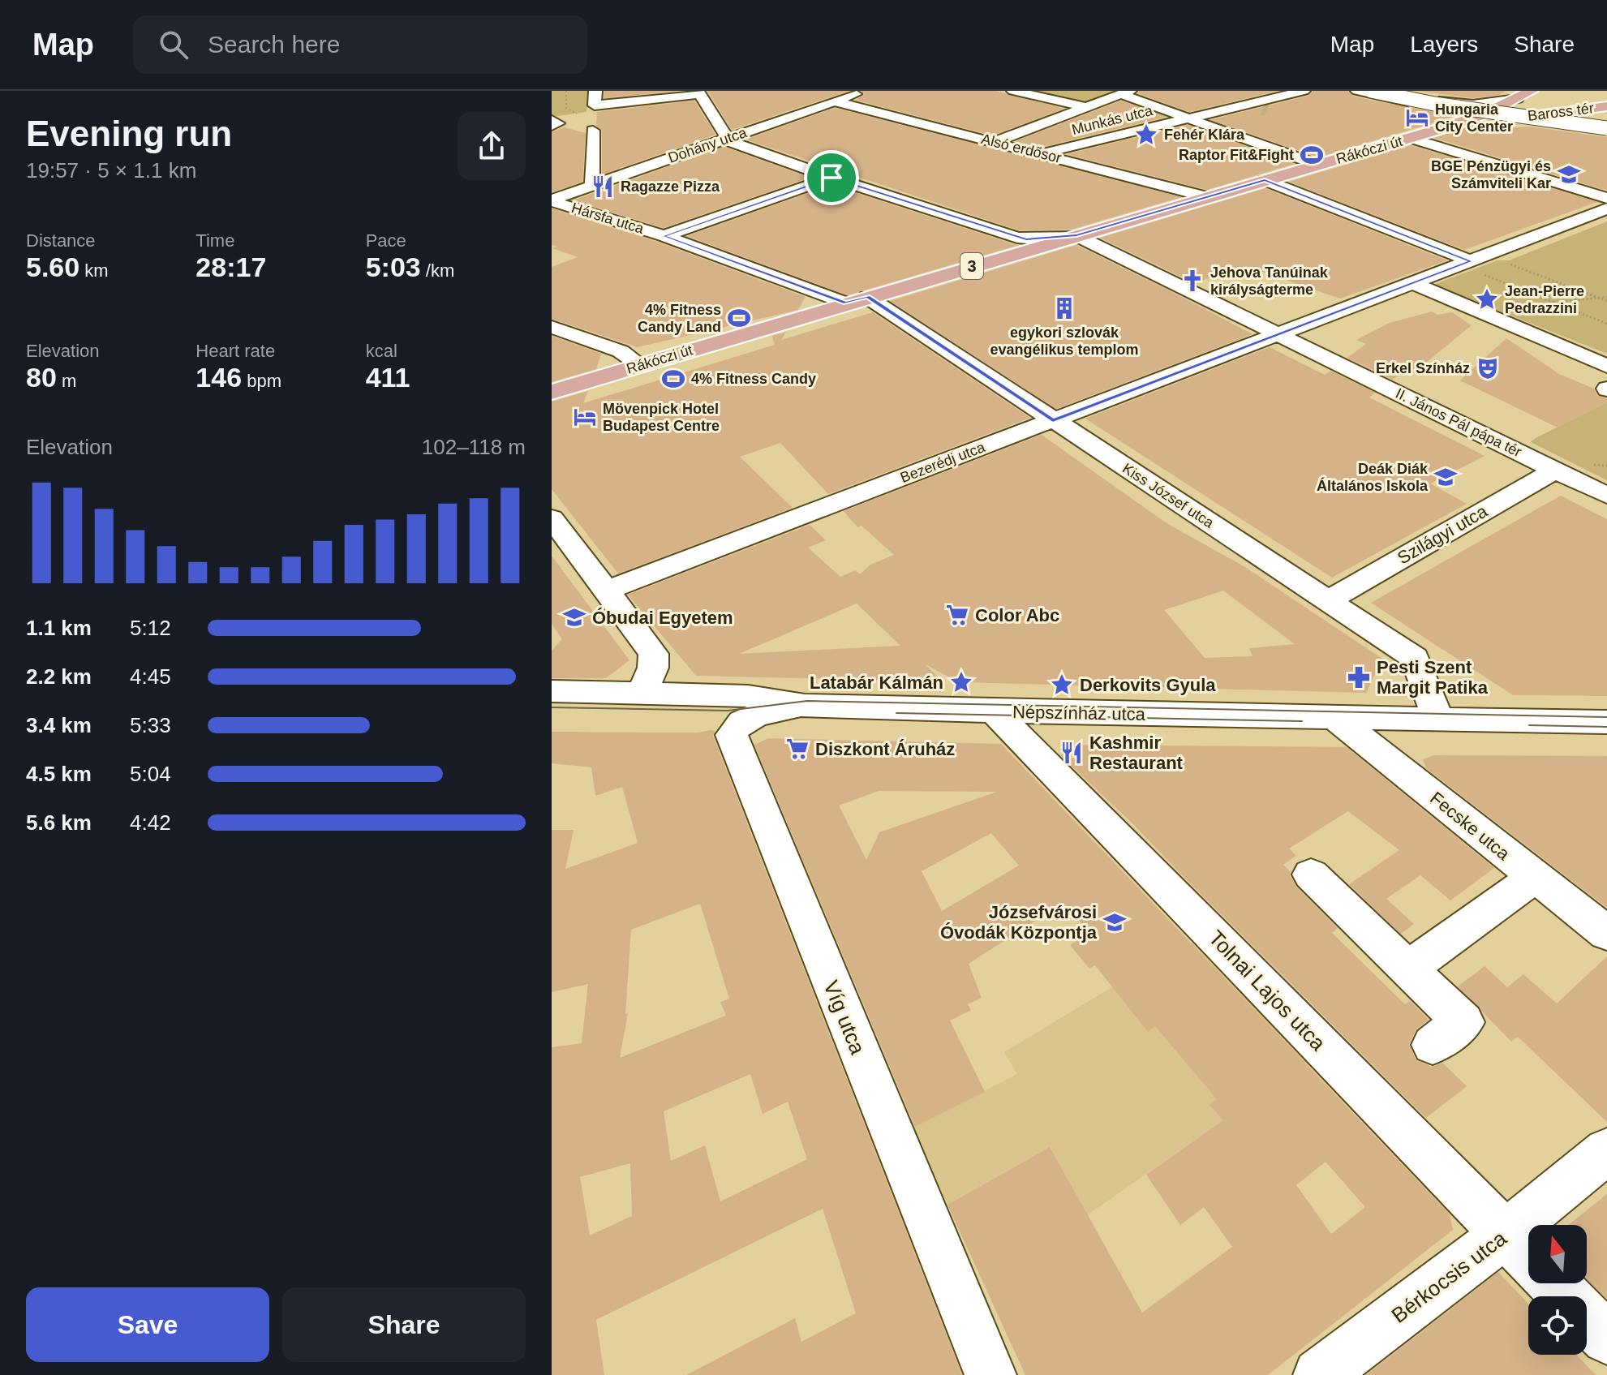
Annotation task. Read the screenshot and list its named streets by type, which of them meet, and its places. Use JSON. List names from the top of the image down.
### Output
{
  "streets": {
    "main road": ["Baross tér", "Rákóczi út", "3"],
    "street": [
      "Munkás utca",
      "Dohány utca",
      "Alsó erdősor",
      "Hársfa utca",
      "II. János Pál pápa tér",
      "Bezerédj utca",
      "Kiss József utca",
      "Szilágyi utca",
      "Népszínház utca",
      "Fecske utca",
      "Tolnai Lajos utca",
      "Víg utca",
      "Bérkocsis utca"
    ]
  },
  "crossings": [
    ["Baross tér", "Rákóczi út"],
    ["Munkás utca", "Alsó erdősor"],
    ["Dohány utca", "Alsó erdősor"],
    ["Dohány utca", "Hársfa utca"],
    ["Alsó erdősor", "Rákóczi út"],
    ["Rákóczi út", "Hársfa utca"],
    ["Rákóczi út", "II. János Pál pápa tér"],
    ["Rákóczi út", "Kiss József utca"],
    ["II. János Pál pápa tér", "Bezerédj utca"],
    ["II. János Pál pápa tér", "Szilágyi utca"],
    ["Bezerédj utca", "Kiss József utca"],
    ["Kiss József utca", "Szilágyi utca"],
    ["Kiss József utca", "Népszínház utca"],
    ["Népszínház utca", "Fecske utca"],
    ["Népszínház utca", "Tolnai Lajos utca"],
    ["Népszínház utca", "Víg utca"],
    ["Tolnai Lajos utca", "Bérkocsis utca"]
  ],
  "places": {
    "hotel": ["Hungaria City Center", "Mövenpick Hotel Budapest Centre"],
    "place": [
      "Fehér Klára",
      "Jean-Pierre Pedrazzini",
      "Latabár Kálmán",
      "Derkovits Gyula"
    ],
    "sports": ["Raptor Fit&Fight", "4% Fitness Candy Land", "4% Fitness Candy"],
    "school or university": [
      "BGE Pénzügyi és Számviteli Kar",
      "Deák Diák Általános Iskola",
      "Óbudai Egyetem",
      "Józsefvárosi Óvodák Központja"
    ],
    "restaurant": ["Ragazze Pizza", "Kashmir Restaurant"],
    "church": ["Jehova Tanúinak királyságterme"],
    "building": ["egykori szlovák evangélikus templom"],
    "theatre": ["Erkel Színház"],
    "supermarket": ["Color Abc", "Diszkont Áruház"],
    "pharmacy": ["Pesti Szent Margit Patika"]
  },
  "north": "top",
  "page": {
    "header": "Map",
    "search": "Search here",
    "nav": ["Map", "Layers", "Share"],
    "heading": ["Evening run", "19:57 · 5 × 1.1 km"],
    "stats": [
      ["Distance", "5.60 km"],
      ["Time", "28:17"],
      ["Pace", "5:03 /km"],
      ["Elevation", "80 m"],
      ["Heart rate", "146 bpm"],
      ["kcal", "411"]
    ],
    "chart": ["Elevation", "102–118 m"],
    "list": [
      {
        "name": "1.1 km",
        "note": "5:12"
      },
      {
        "name": "2.2 km",
        "note": "4:45"
      },
      {
        "name": "3.4 km",
        "note": "5:33"
      },
      {
        "name": "4.5 km",
        "note": "5:04"
      },
      {
        "name": "5.6 km",
        "note": "4:42"
      }
    ],
    "buttons": ["Save", "Share"]
  }
}
